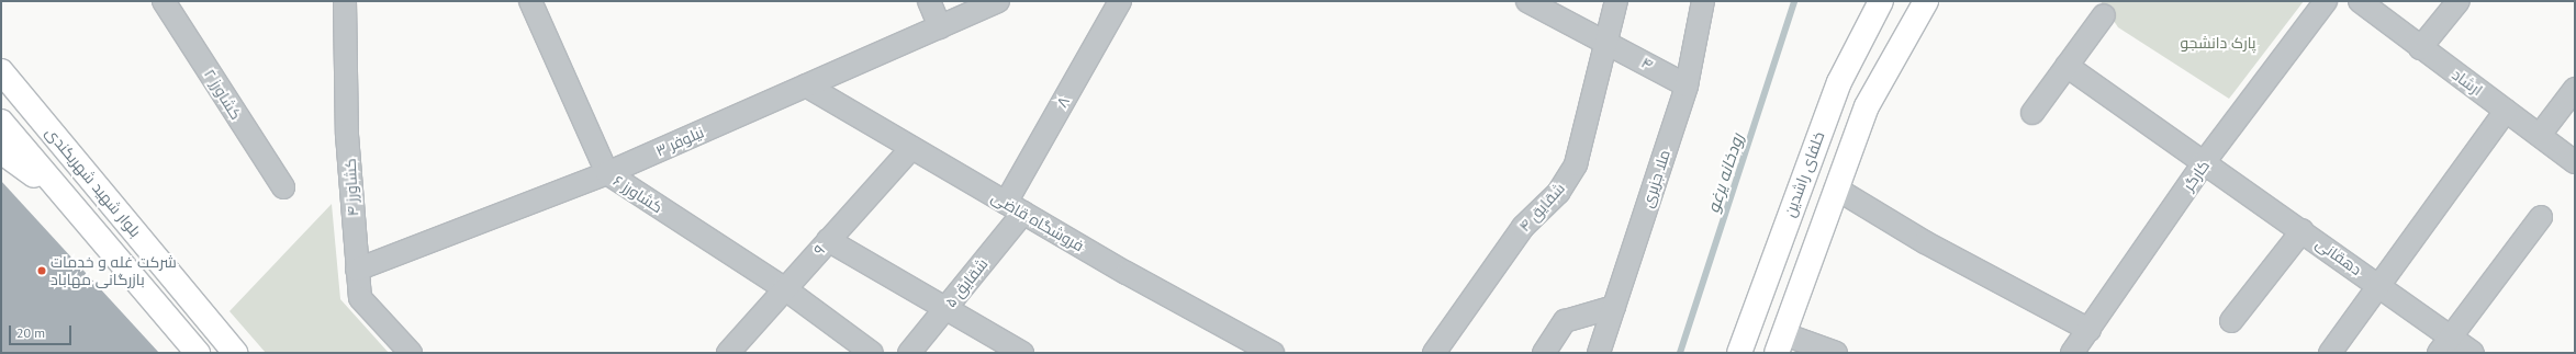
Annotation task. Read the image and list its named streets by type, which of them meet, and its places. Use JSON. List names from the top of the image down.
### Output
{
  "streets": {
    "main road": ["خلفای راشدین", "بلوار شهید شهریکندی"],
    "street": [
      "۴",
      "ارشاد",
      "کشاورز ۲",
      "۸",
      "نیلوفر ۳",
      "کارگر",
      "ملا جزیری",
      "کشاورز ۴",
      "کشاورز ۶",
      "شقایق ۴",
      "فروشگاه قاضی",
      "۹",
      "دهقانی",
      "شقایق ۵"
    ]
  },
  "crossings": [
    ["۴", "ملا جزیری"],
    ["۴", "شقایق ۴"],
    ["۸", "فروشگاه قاضی"],
    ["۸", "شقایق ۵"],
    ["نیلوفر ۳", "کشاورز ۴"],
    ["نیلوفر ۳", "کشاورز ۶"],
    ["نیلوفر ۳", "فروشگاه قاضی"],
    ["کارگر", "دهقانی"],
    ["کشاورز ۶", "۹"],
    ["فروشگاه قاضی", "۹"],
    ["فروشگاه قاضی", "شقایق ۵"]
  ],
  "water": ["رودخانه یرغو"],
  "parks": ["پارک دانشجو"],
  "places": ["شرکت غله و خدمات بازرگانی مهاباد"],
  "scale_bar": "20 m"
}
